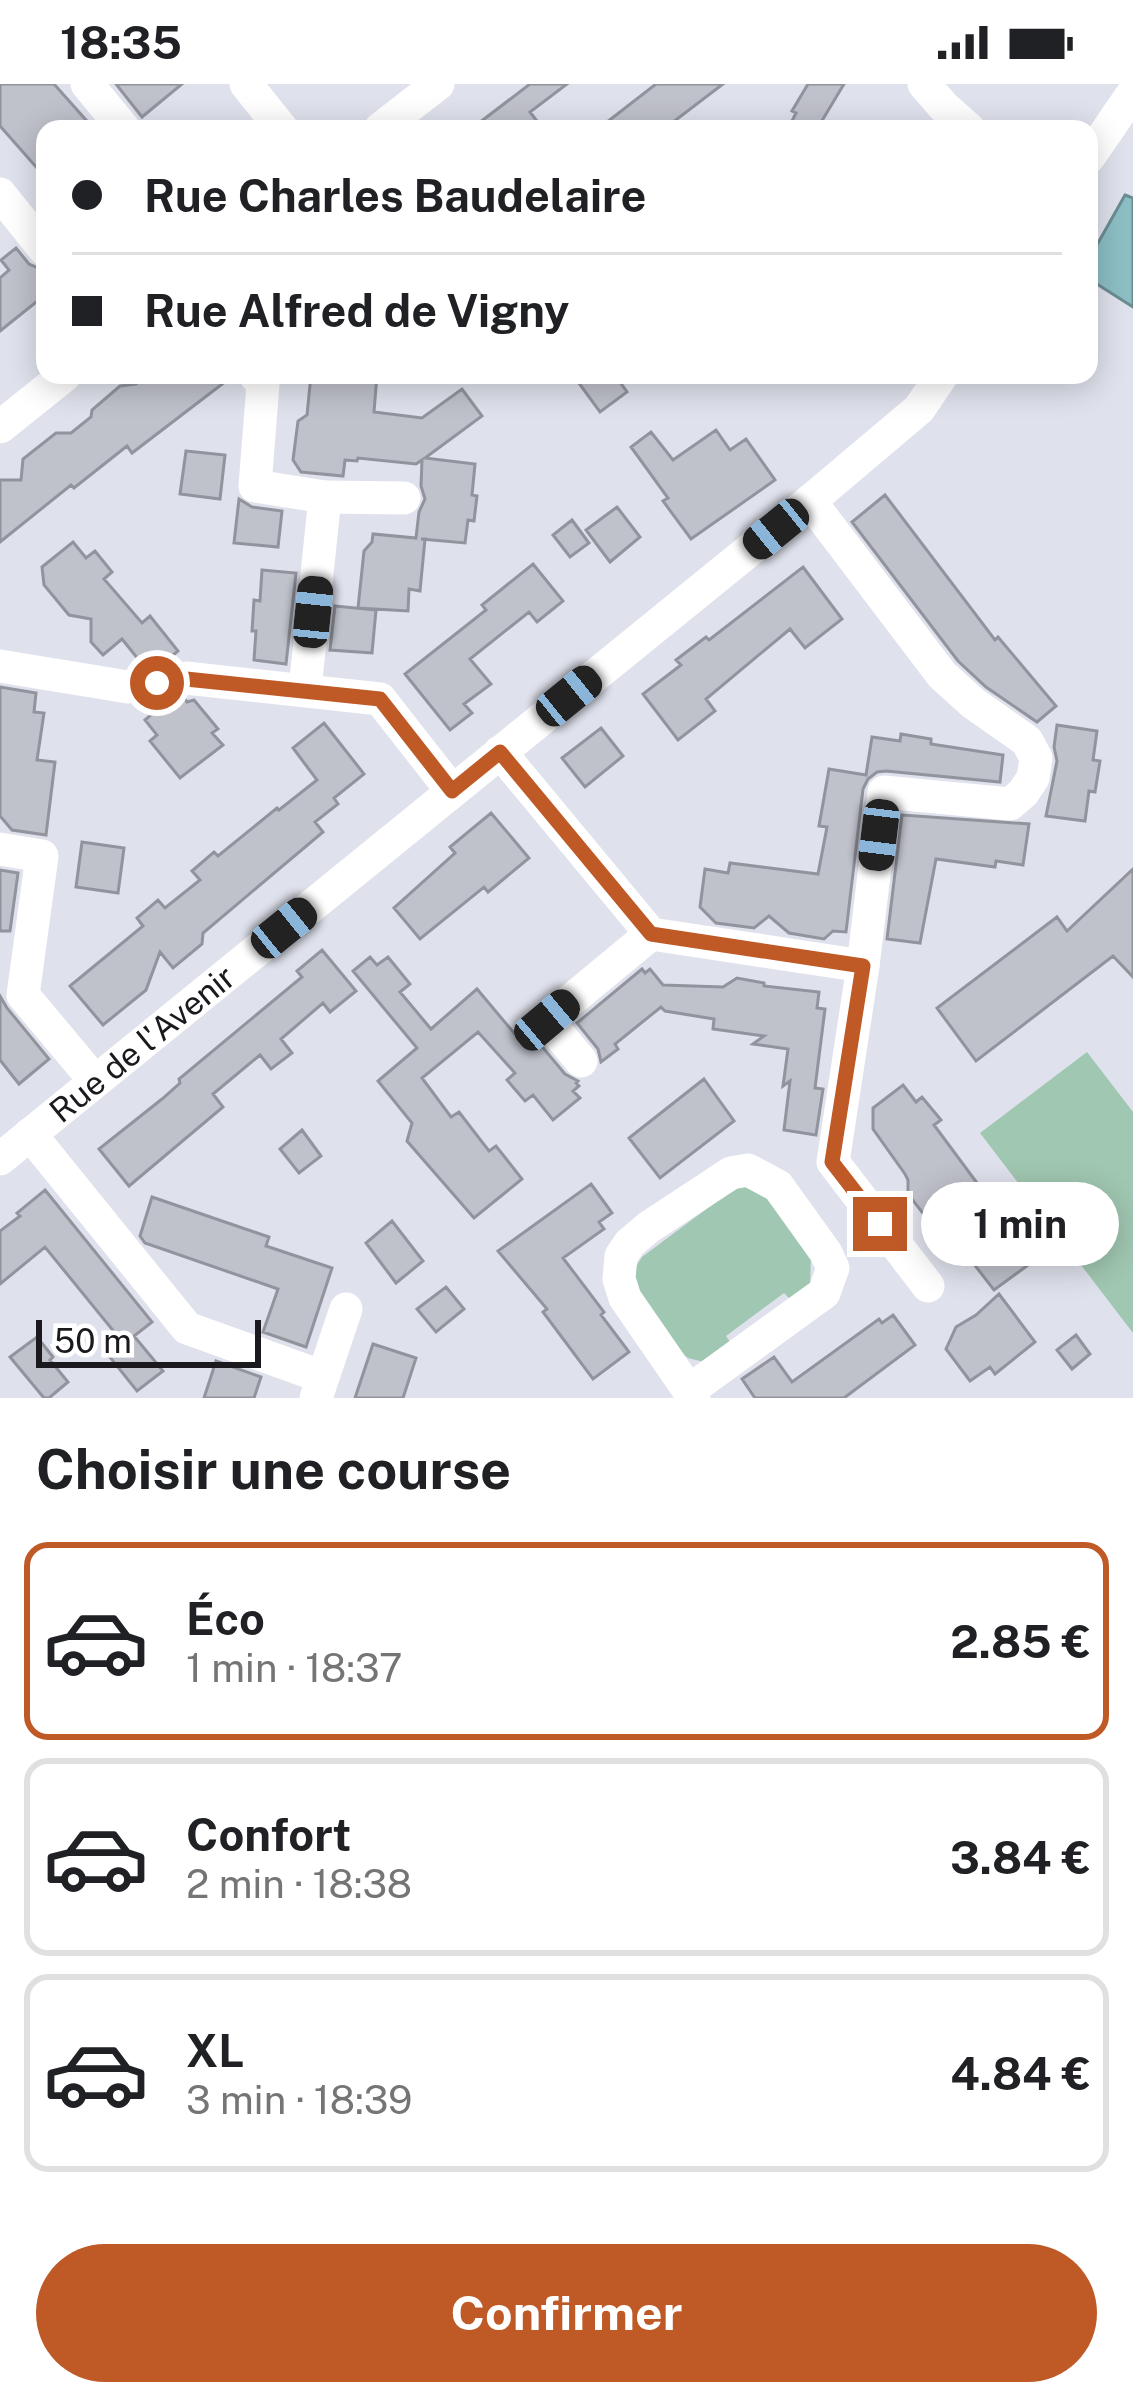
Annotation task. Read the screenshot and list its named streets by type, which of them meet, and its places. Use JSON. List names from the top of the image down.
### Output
{
  "streets": {
    "street": ["Rue de l'Avenir"]
  },
  "scale_bar": "50 m",
  "page": {
    "status": "18:35",
    "banner": ["Rue Charles Baudelaire", "Rue Alfred de Vigny"],
    "bubble": "1 min",
    "scale": "50 m",
    "heading": "Choisir une course",
    "list": [
      {
        "name": "Éco",
        "note": "1 min · 18:37",
        "value": "2.85 €"
      },
      {
        "name": "Confort",
        "note": "2 min · 18:38",
        "value": "3.84 €"
      },
      {
        "name": "XL",
        "note": "3 min · 18:39",
        "value": "4.84 €"
      }
    ],
    "buttons": "Confirmer"
  }
}
